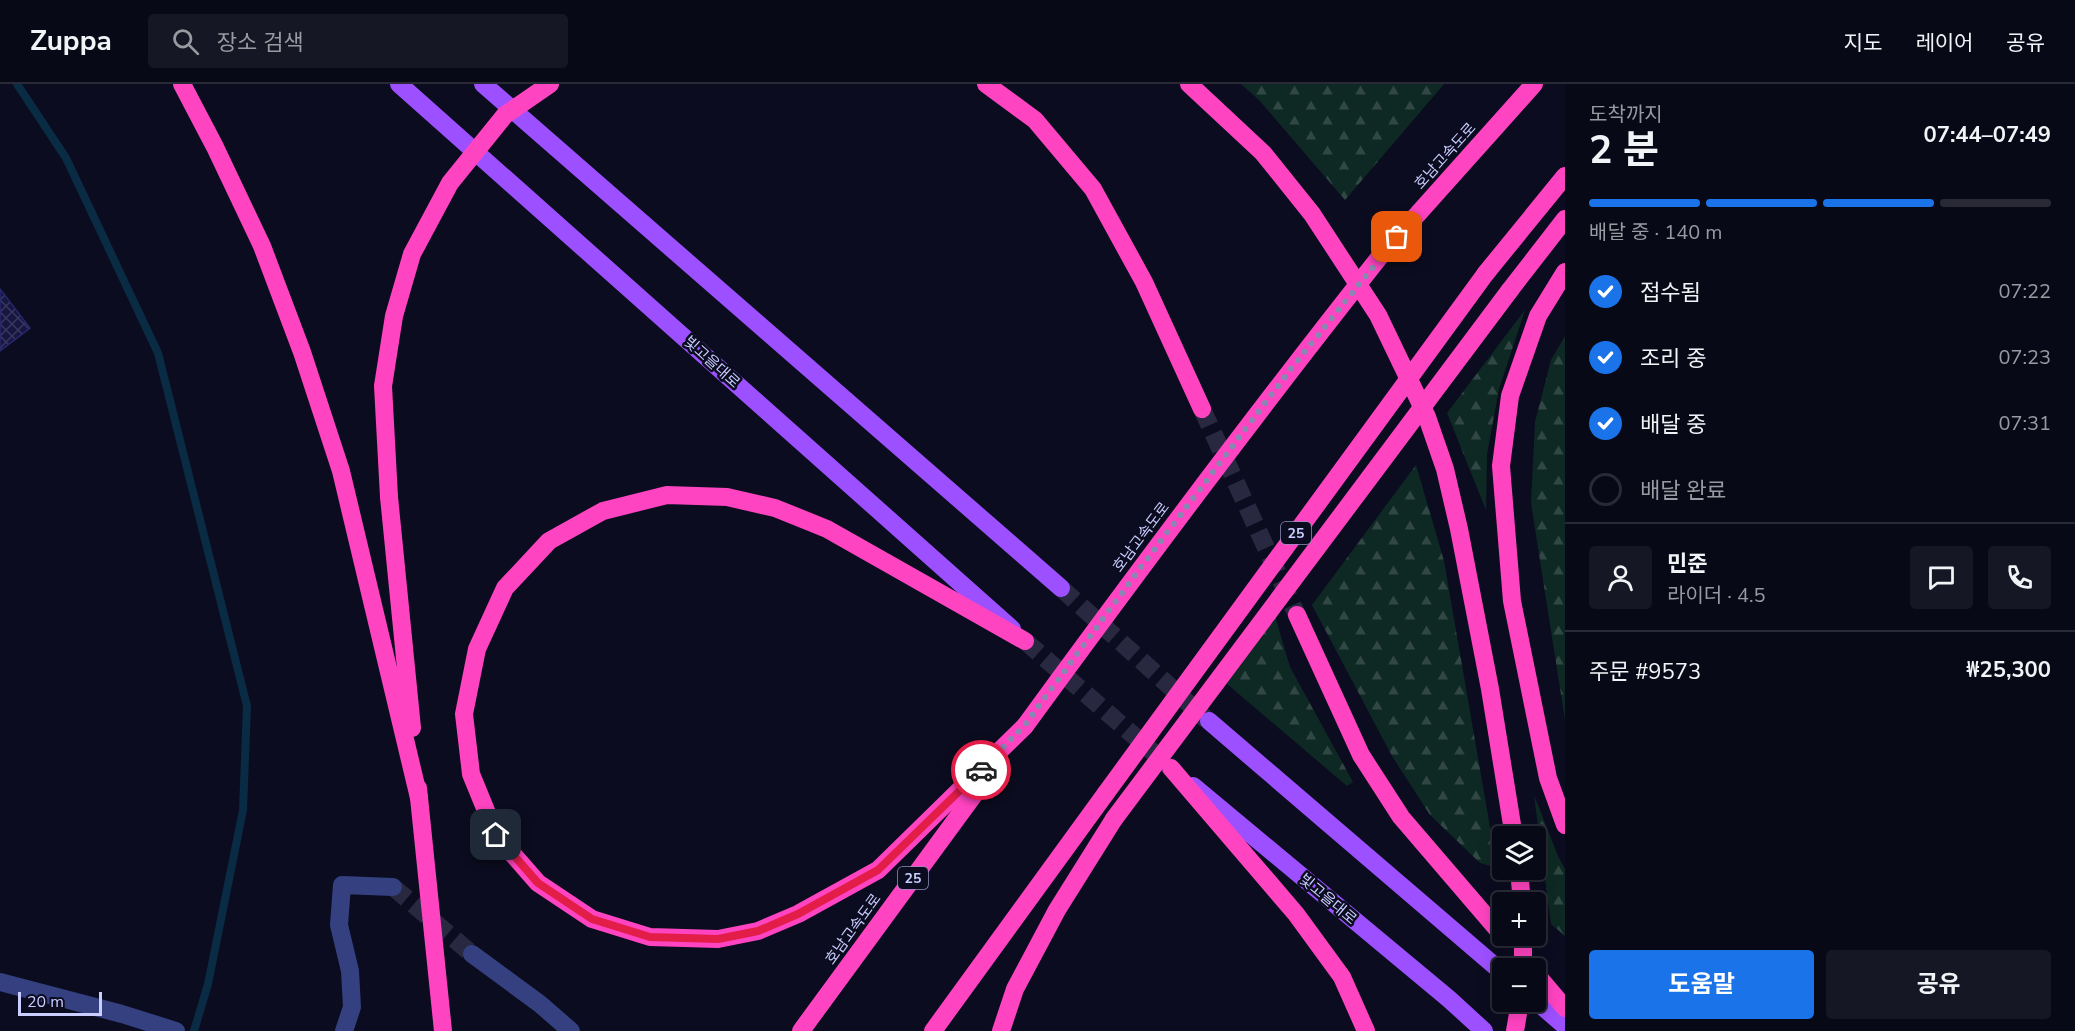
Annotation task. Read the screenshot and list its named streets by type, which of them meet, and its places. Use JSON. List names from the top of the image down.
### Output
{
  "streets": {
    "highway": ["호남고속도로", "25"],
    "main road": ["빛고을대로"]
  },
  "scale_bar": "20 m",
  "page": {
    "header": "Zuppa",
    "search": "장소 검색",
    "nav": ["지도", "레이어", "공유"],
    "heading": ["2 분", "도착까지", "07:44–07:49"],
    "panel": [
      "민준",
      "라이더 · 4.5",
      "주문 #9573",
      "₩25,300"
    ],
    "bar": "배달 중 · 140 m",
    "list": [
      ["접수됨", "07:22"],
      ["조리 중", "07:23"],
      ["배달 중", "07:31"],
      "배달 완료"
    ],
    "map_buttons": ["+", "−"],
    "buttons": ["도움말", "공유"],
    "scale": "20 m"
  }
}
